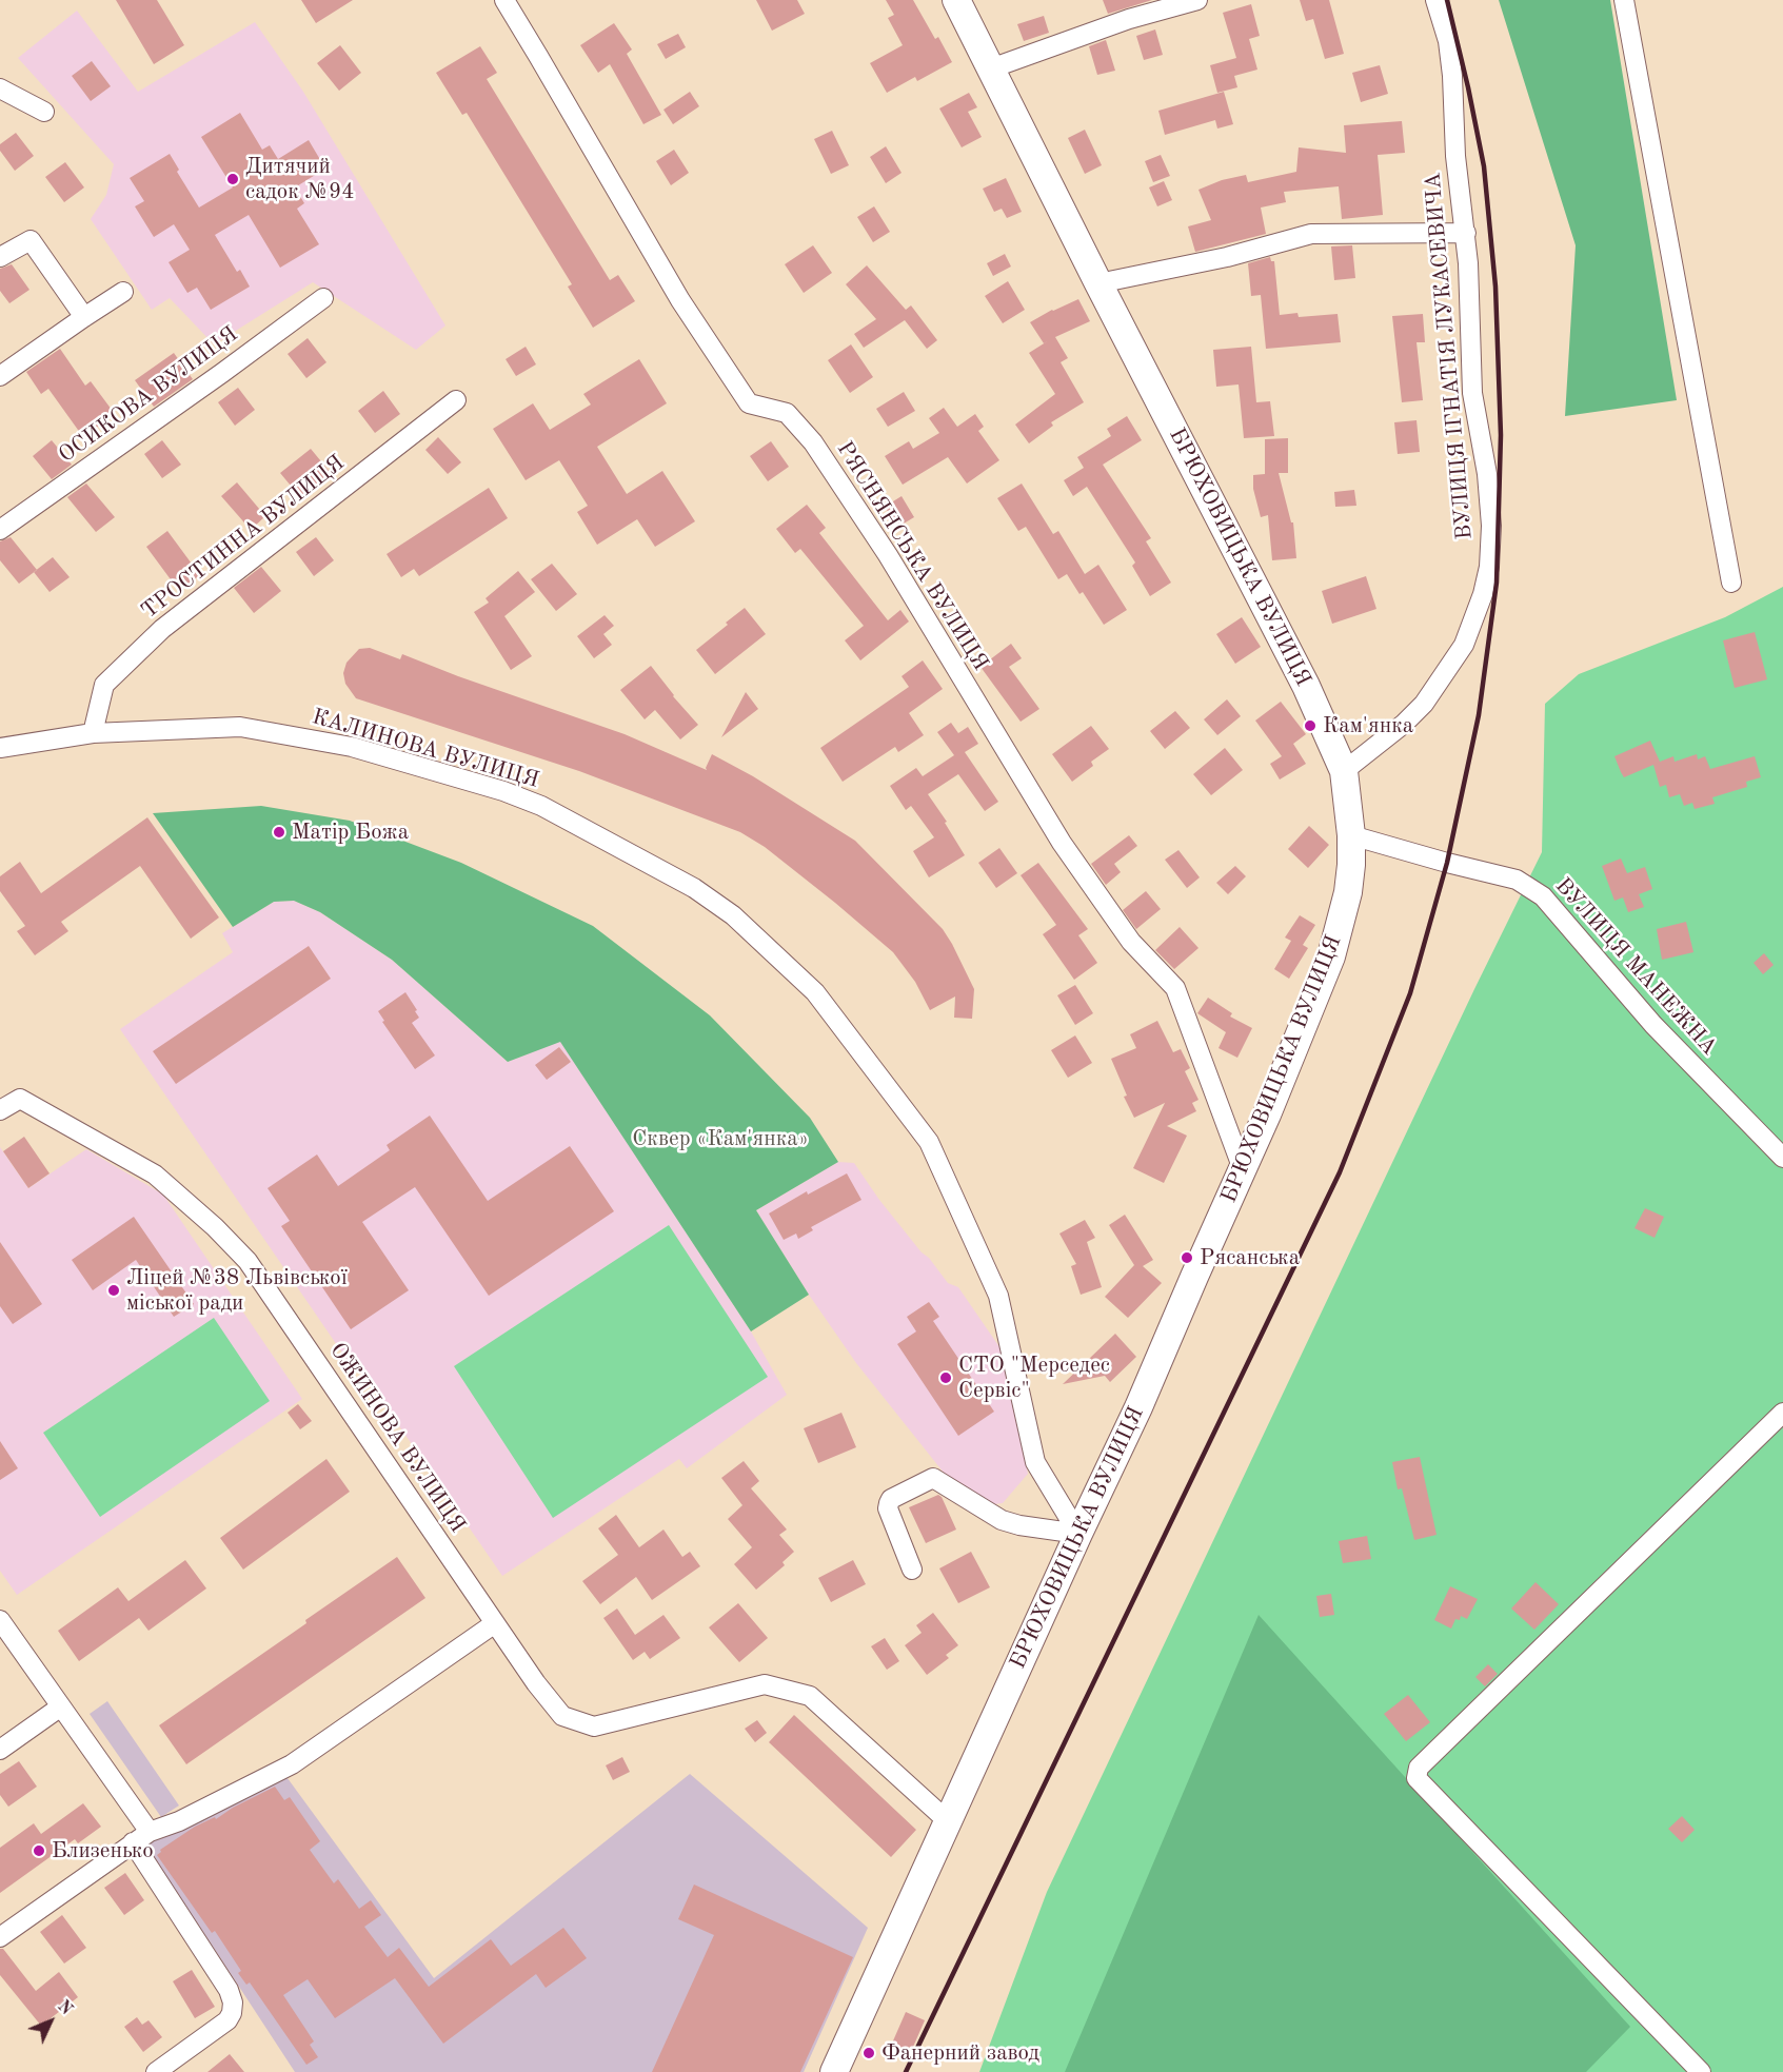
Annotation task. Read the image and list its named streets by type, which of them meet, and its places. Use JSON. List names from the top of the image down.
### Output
{
  "streets": {
    "main road": ["БРЮХОВИЦЬКА ВУЛИЦЯ"],
    "street": [
      "ВУЛИЦЯ ІГНАТІЯ ЛУКАСЕВИЧА",
      "ОСИКОВА ВУЛИЦЯ",
      "ТРОСТИННА ВУЛИЦЯ",
      "РЯСНЯНСЬКА ВУЛИЦЯ",
      "КАЛИНОВА ВУЛИЦЯ",
      "ВУЛИЦЯ МАНЕЖНА",
      "ОЖИНОВА ВУЛИЦЯ"
    ]
  },
  "crossings": [
    ["ВУЛИЦЯ ІГНАТІЯ ЛУКАСЕВИЧА", "БРЮХОВИЦЬКА ВУЛИЦЯ"],
    ["ТРОСТИННА ВУЛИЦЯ", "КАЛИНОВА ВУЛИЦЯ"],
    ["РЯСНЯНСЬКА ВУЛИЦЯ", "БРЮХОВИЦЬКА ВУЛИЦЯ"],
    ["БРЮХОВИЦЬКА ВУЛИЦЯ", "КАЛИНОВА ВУЛИЦЯ"],
    ["БРЮХОВИЦЬКА ВУЛИЦЯ", "ВУЛИЦЯ МАНЕЖНА"],
    ["БРЮХОВИЦЬКА ВУЛИЦЯ", "ОЖИНОВА ВУЛИЦЯ"]
  ],
  "parks": ["Сквер «Кам'янка»"],
  "places": [
    "Дитячий садок №94",
    "Кам'янка",
    "Матір Божа",
    "Рясанська",
    "Ліцей №38 Львівської міської ради",
    "СТО \"Мерседес Сервіс\"",
    "Близенько",
    "Фанерний завод"
  ],
  "north": "top right"
}
